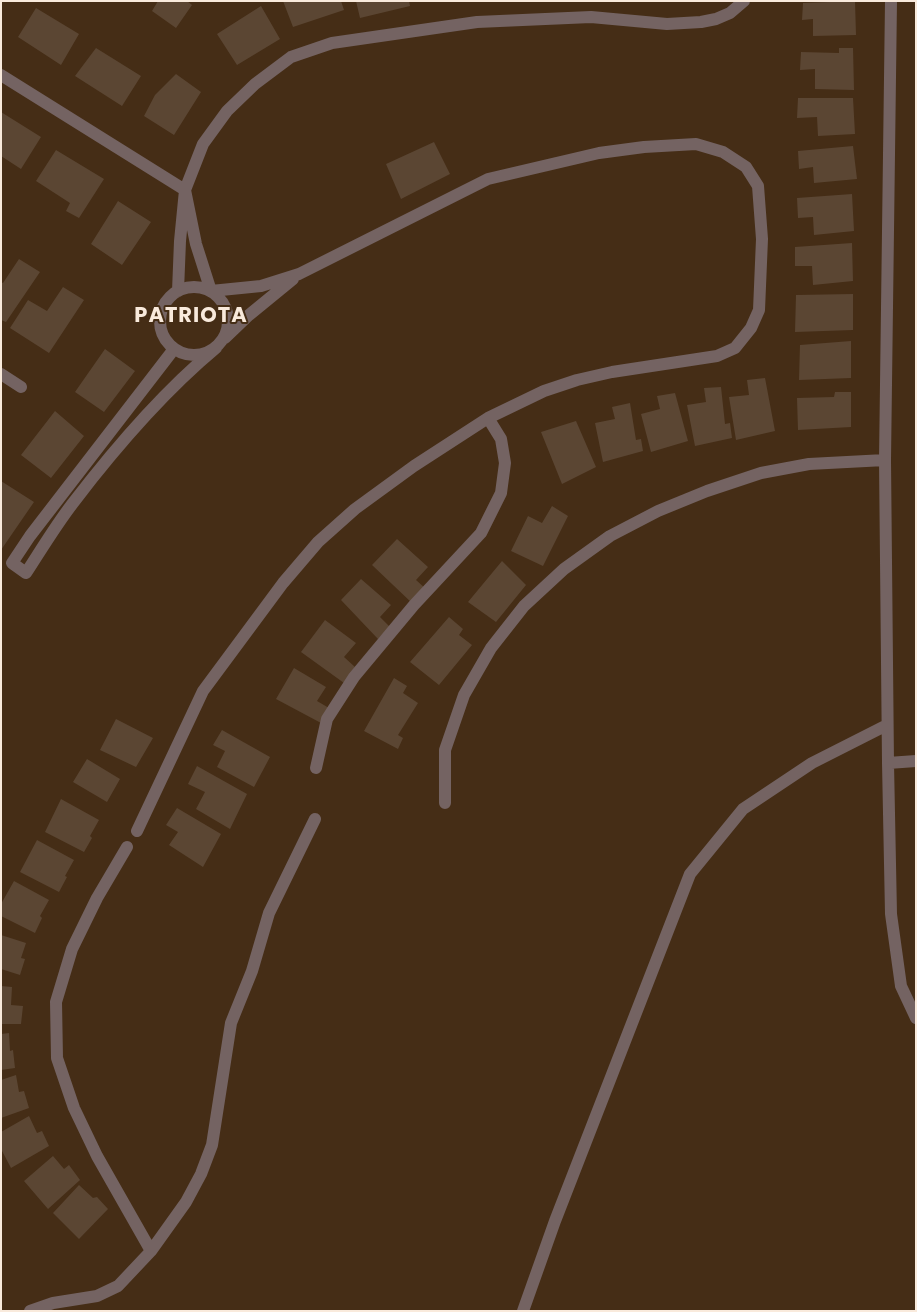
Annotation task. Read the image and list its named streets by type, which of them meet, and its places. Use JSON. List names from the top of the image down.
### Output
{
  "districts": ["PATRIOTA"]
}
